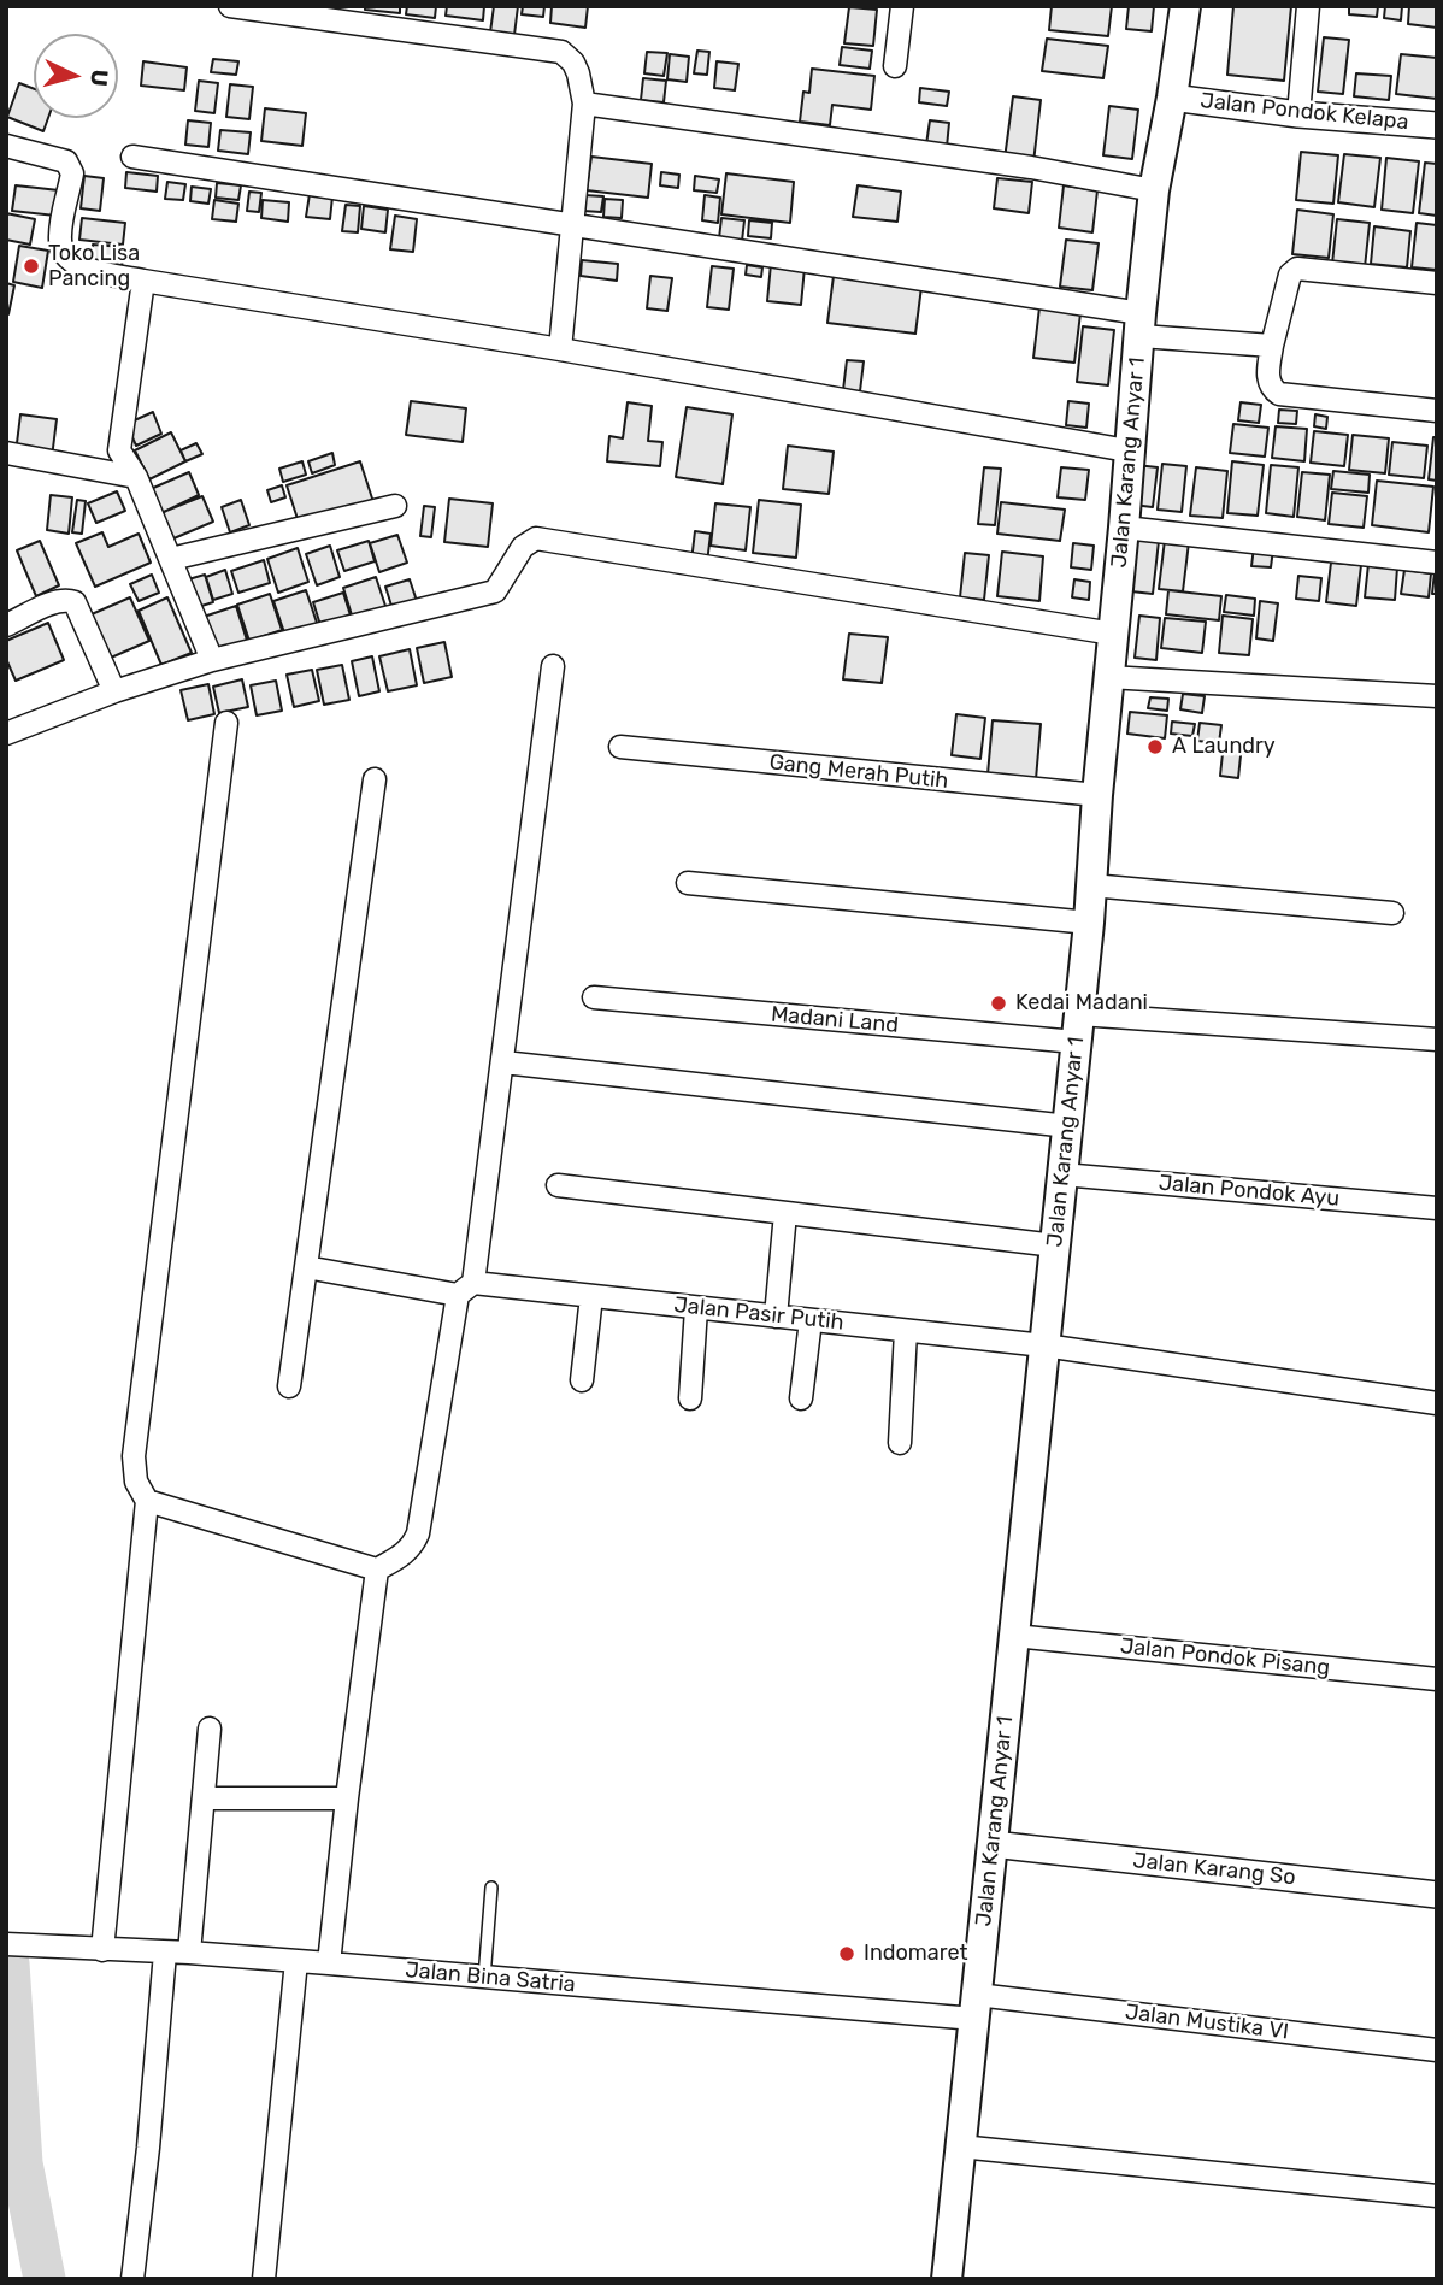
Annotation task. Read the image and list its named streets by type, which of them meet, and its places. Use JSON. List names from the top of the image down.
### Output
{
  "streets": {
    "main road": ["Jalan Karang Anyar 1"],
    "street": [
      "Jalan Pondok Kelapa",
      "Gang Merah Putih",
      "Madani Land",
      "Jalan Pondok Ayu",
      "Jalan Pasir Putih",
      "Jalan Pondok Pisang",
      "Jalan Karang So",
      "Jalan Bina Satria",
      "Jalan Mustika VI"
    ]
  },
  "crossings": [
    ["Jalan Pondok Kelapa", "Jalan Karang Anyar 1"],
    ["Jalan Karang Anyar 1", "Gang Merah Putih"],
    ["Jalan Karang Anyar 1", "Madani Land"],
    ["Jalan Karang Anyar 1", "Jalan Pondok Ayu"],
    ["Jalan Karang Anyar 1", "Jalan Pasir Putih"],
    ["Jalan Karang Anyar 1", "Jalan Pondok Pisang"],
    ["Jalan Karang Anyar 1", "Jalan Karang So"],
    ["Jalan Karang Anyar 1", "Jalan Bina Satria"],
    ["Jalan Karang Anyar 1", "Jalan Mustika VI"],
    ["Jalan Bina Satria", "Jalan Mustika VI"]
  ],
  "places": [
    "Toko Lisa Pancing",
    "A Laundry",
    "Kedai Madani",
    "Indomaret"
  ],
  "north": "right"
}
